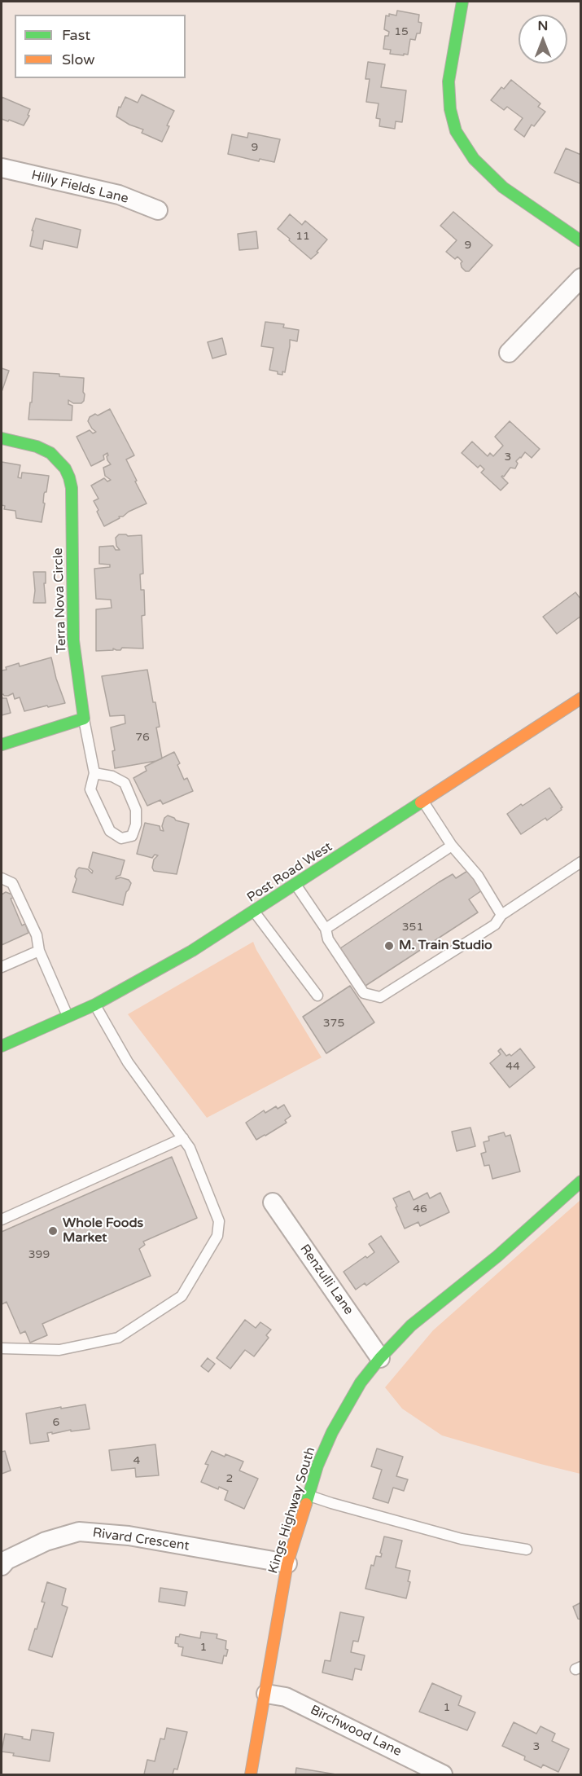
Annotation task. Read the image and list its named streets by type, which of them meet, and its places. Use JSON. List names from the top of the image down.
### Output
{
  "streets": {
    "street": [
      "Hilly Fields Lane",
      "Terra Nova Circle",
      "Post Road West",
      "Renzulli Lane",
      "Kings Highway South",
      "Rivard Crescent",
      "Birchwood Lane"
    ]
  },
  "crossings": [
    ["Renzulli Lane", "Kings Highway South"],
    ["Kings Highway South", "Rivard Crescent"],
    ["Kings Highway South", "Birchwood Lane"]
  ],
  "places": ["M. Train Studio", "Whole Foods Market"],
  "house_numbers": [
    "15",
    "9",
    "11",
    "9",
    "3",
    "76",
    "351",
    "375",
    "44",
    "46",
    "399",
    "6",
    "4",
    "2",
    "1",
    "1",
    "3"
  ],
  "legend": ["Fast", "Slow"],
  "north": "top"
}
